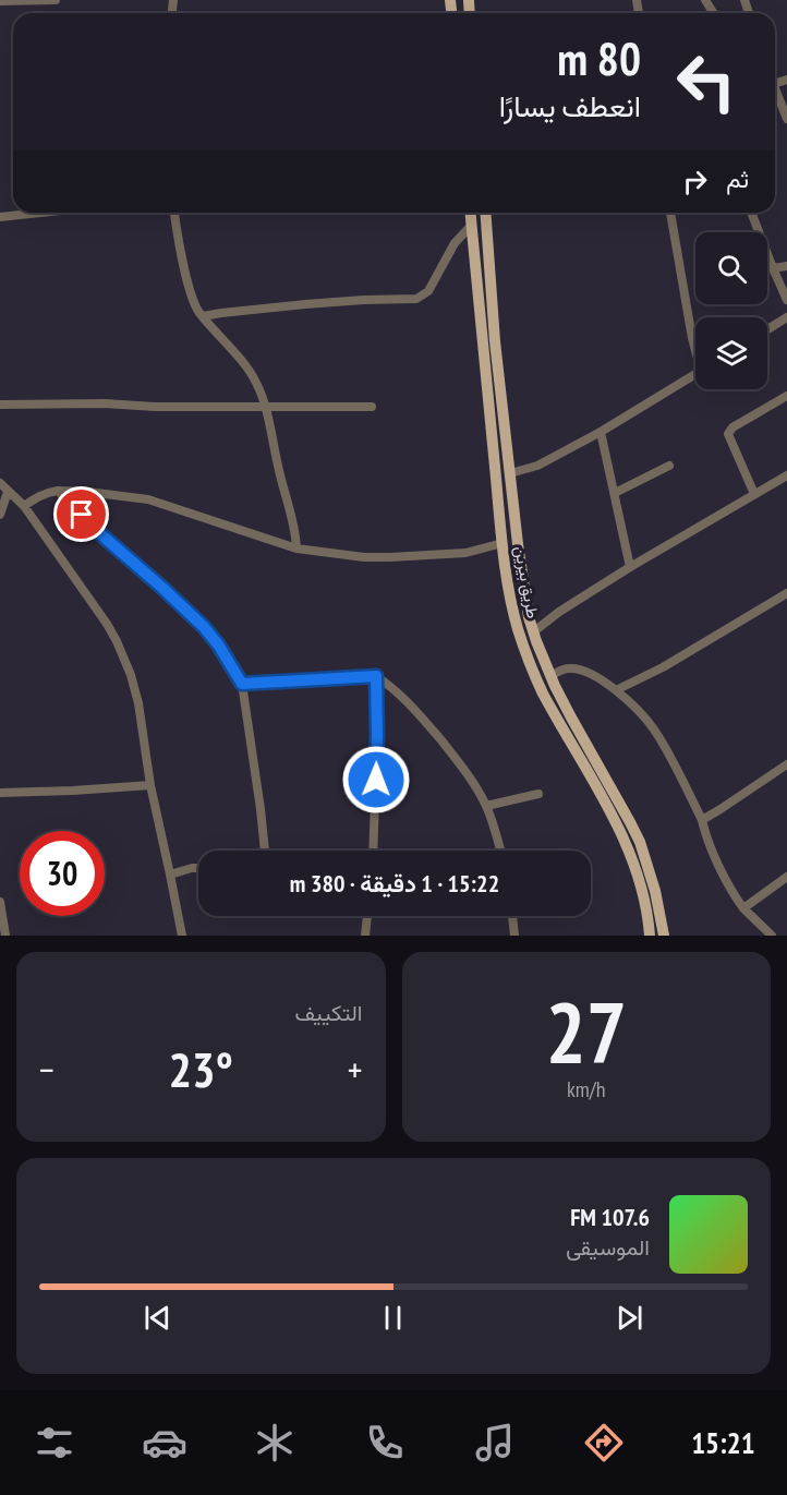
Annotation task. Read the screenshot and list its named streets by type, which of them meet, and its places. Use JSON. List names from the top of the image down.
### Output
{
  "streets": {
    "main road": ["طريق بيرين"]
  },
  "page": {
    "turn": ["80 m", "انعطف يسارًا"],
    "then": "ثم",
    "limit": "30",
    "trip": "15:22 · 1 دقيقة · 380 m",
    "tile": [
      ["27", "km/h"],
      "التكييف"
    ],
    "heat": ["−", "23°", "+"],
    "song": ["107.6 FM", "الموسيقى"],
    "tabs": "15:21"
  }
}
